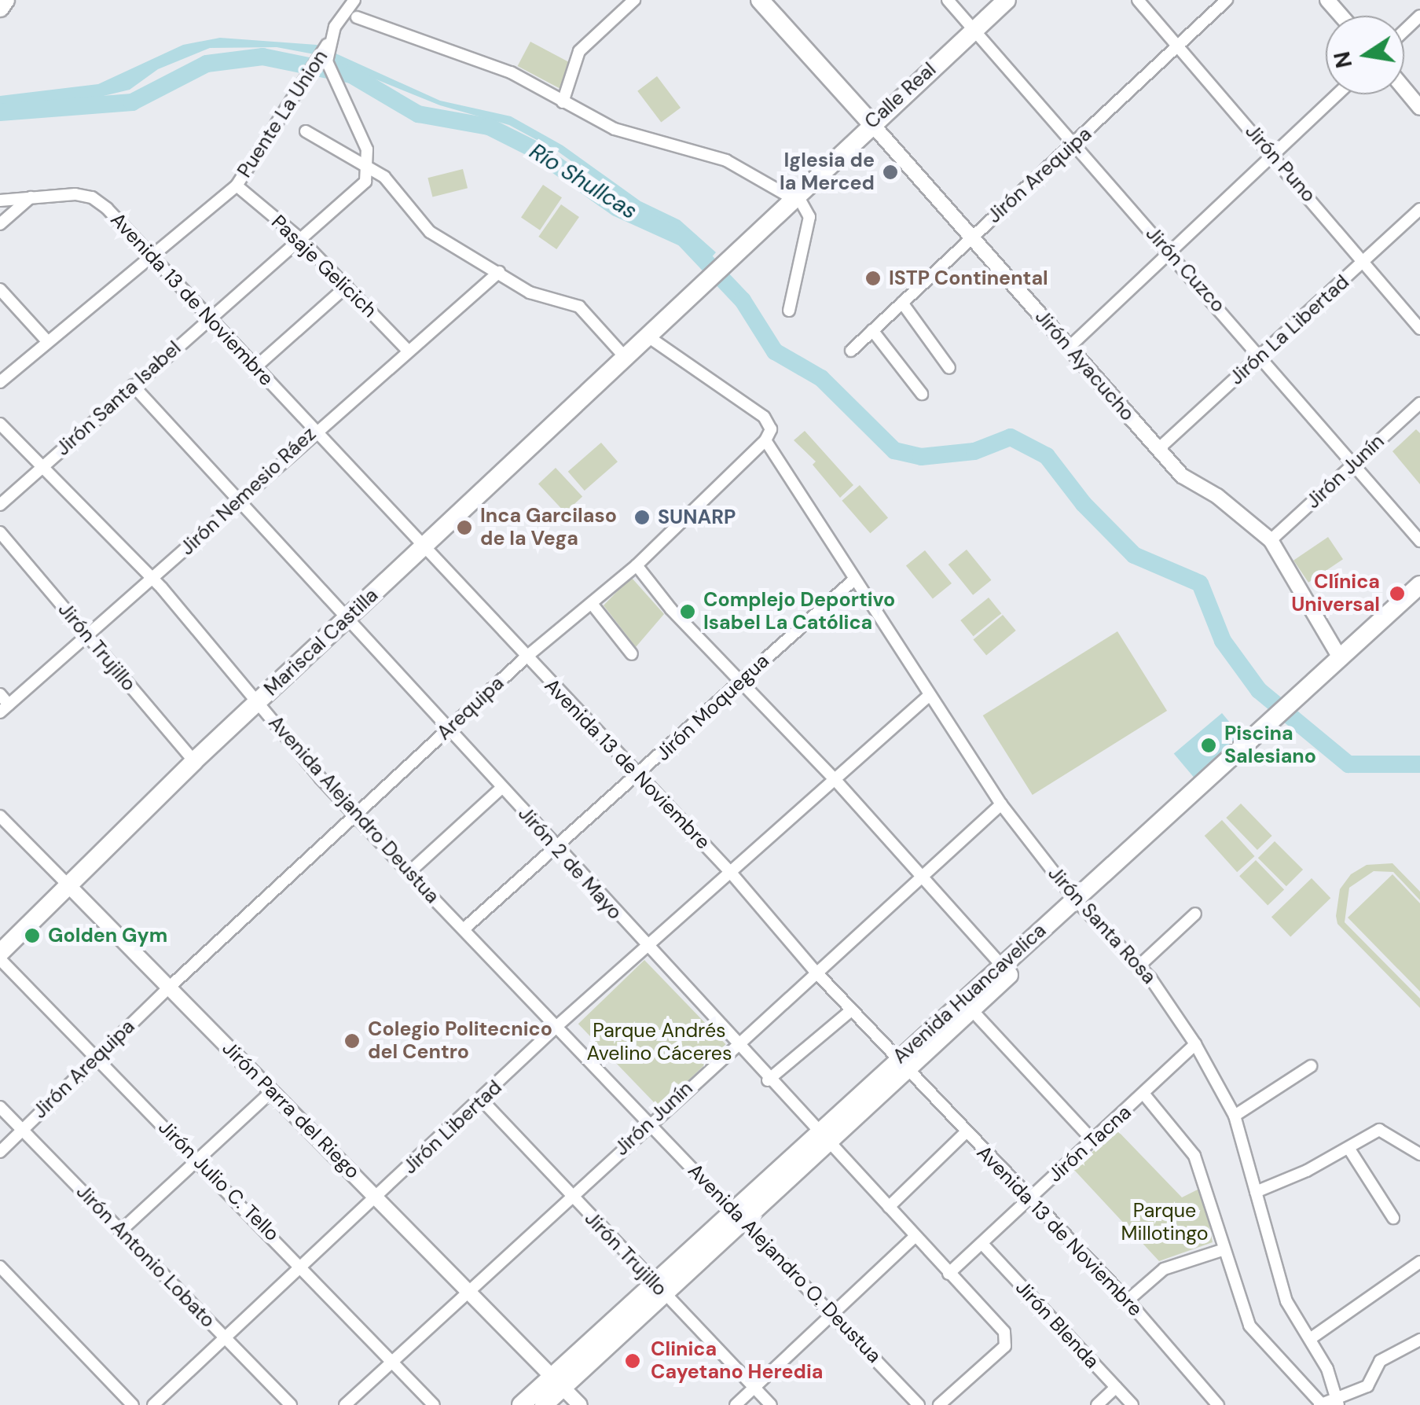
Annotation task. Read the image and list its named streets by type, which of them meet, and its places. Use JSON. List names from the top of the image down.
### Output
{
  "streets": {
    "main road": [
      "Calle Real",
      "Jirón Ayacucho",
      "Mariscal Castilla",
      "Avenida Huancavelica"
    ],
    "street": [
      "Puente La Union",
      "Jirón Puno",
      "Jirón Arequipa",
      "Pasaje Gelicich",
      "Jirón Cuzco",
      "Avenida 13 de Noviembre",
      "Jirón La Libertad",
      "Jirón Santa Isabel",
      "Jirón Junín",
      "Jirón Nemesio Ráez",
      "Jirón Trujillo",
      "Jirón Moquegua",
      "Arequipa",
      "Avenida Alejandro Deustua",
      "Jirón 2 de Mayo",
      "Jirón Santa Rosa",
      "Jirón Parra del Riego",
      "Jirón Libertad",
      "Jirón Tacna",
      "Jirón Julio C. Tello",
      "Jirón Antonio Lobato",
      "Avenida Alejandro O. Deustua",
      "Jirón Blenda"
    ]
  },
  "crossings": [
    ["Calle Real", "Jirón Cuzco"],
    ["Calle Real", "Jirón Ayacucho"],
    ["Calle Real", "Mariscal Castilla"],
    ["Calle Real", "Jirón Santa Rosa"],
    ["Puente La Union", "Pasaje Gelicich"],
    ["Puente La Union", "Avenida 13 de Noviembre"],
    ["Jirón Puno", "Jirón Arequipa"],
    ["Jirón Puno", "Jirón La Libertad"],
    ["Jirón Arequipa", "Jirón Cuzco"],
    ["Jirón Arequipa", "Jirón Ayacucho"],
    ["Jirón Arequipa", "Arequipa"],
    ["Jirón Arequipa", "Jirón Parra del Riego"],
    ["Jirón Arequipa", "Jirón Julio C. Tello"],
    ["Jirón Arequipa", "Jirón Antonio Lobato"],
    ["Pasaje Gelicich", "Jirón Santa Isabel"],
    ["Pasaje Gelicich", "Jirón Nemesio Ráez"],
    ["Jirón Cuzco", "Jirón La Libertad"],
    ["Jirón Cuzco", "Jirón Junín"],
    ["Avenida 13 de Noviembre", "Jirón Santa Isabel"],
    ["Avenida 13 de Noviembre", "Jirón Junín"],
    ["Avenida 13 de Noviembre", "Jirón Nemesio Ráez"],
    ["Avenida 13 de Noviembre", "Mariscal Castilla"],
    ["Avenida 13 de Noviembre", "Jirón Moquegua"],
    ["Avenida 13 de Noviembre", "Arequipa"],
    ["Avenida 13 de Noviembre", "Avenida Huancavelica"],
    ["Avenida 13 de Noviembre", "Jirón Libertad"],
    ["Avenida 13 de Noviembre", "Jirón Tacna"],
    ["Jirón La Libertad", "Jirón Ayacucho"],
    ["Jirón Ayacucho", "Jirón Junín"],
    ["Jirón Ayacucho", "Avenida Huancavelica"],
    ["Jirón Santa Isabel", "Avenida Alejandro Deustua"],
    ["Jirón Santa Isabel", "Jirón 2 de Mayo"],
    ["Jirón Junín", "Jirón Trujillo"],
    ["Jirón Junín", "Avenida Alejandro Deustua"],
    ["Jirón Junín", "Jirón 2 de Mayo"],
    ["Jirón Junín", "Jirón Santa Rosa"],
    ["Jirón Junín", "Jirón Parra del Riego"],
    ["Jirón Junín", "Jirón Julio C. Tello"],
    ["Jirón Junín", "Avenida Alejandro O. Deustua"],
    ["Jirón Nemesio Ráez", "Jirón Trujillo"],
    ["Jirón Nemesio Ráez", "Avenida Alejandro Deustua"],
    ["Jirón Nemesio Ráez", "Jirón 2 de Mayo"],
    ["Mariscal Castilla", "Jirón Trujillo"],
    ["Mariscal Castilla", "Avenida Alejandro Deustua"],
    ["Mariscal Castilla", "Jirón 2 de Mayo"],
    ["Mariscal Castilla", "Jirón Santa Rosa"],
    ["Mariscal Castilla", "Jirón Parra del Riego"],
    ["Jirón Trujillo", "Avenida Huancavelica"],
    ["Jirón Trujillo", "Jirón Libertad"],
    ["Jirón Moquegua", "Avenida Alejandro Deustua"],
    ["Jirón Moquegua", "Jirón 2 de Mayo"],
    ["Jirón Moquegua", "Jirón Santa Rosa"],
    ["Arequipa", "Avenida Alejandro Deustua"],
    ["Arequipa", "Jirón 2 de Mayo"],
    ["Arequipa", "Jirón Santa Rosa"],
    ["Arequipa", "Jirón Parra del Riego"],
    ["Avenida Alejandro Deustua", "Jirón Libertad"],
    ["Avenida Alejandro Deustua", "Avenida Alejandro O. Deustua"],
    ["Jirón 2 de Mayo", "Avenida Huancavelica"],
    ["Jirón 2 de Mayo", "Jirón Libertad"],
    ["Jirón 2 de Mayo", "Jirón Tacna"],
    ["Jirón Santa Rosa", "Avenida Huancavelica"],
    ["Jirón Santa Rosa", "Jirón Libertad"],
    ["Jirón Santa Rosa", "Jirón Tacna"],
    ["Avenida Huancavelica", "Jirón Parra del Riego"],
    ["Avenida Huancavelica", "Avenida Alejandro O. Deustua"],
    ["Jirón Parra del Riego", "Jirón Libertad"],
    ["Jirón Libertad", "Jirón Julio C. Tello"],
    ["Jirón Libertad", "Jirón Antonio Lobato"],
    ["Jirón Tacna", "Jirón Blenda"]
  ],
  "water": ["Río Shullcas"],
  "parks": ["Parque Andrés Avelino Cáceres", "Parque Millotingo"],
  "places": [
    "Iglesia de la Merced",
    "ISTP Continental",
    "SUNARP",
    "Inca Garcilaso de la Vega",
    "Clínica Universal",
    "Complejo Deportivo Isabel La Católica",
    "Piscina Salesiano",
    "Golden Gym",
    "Colegio Politecnico del Centro",
    "Clinica Cayetano Heredia"
  ],
  "north": "left"
}
